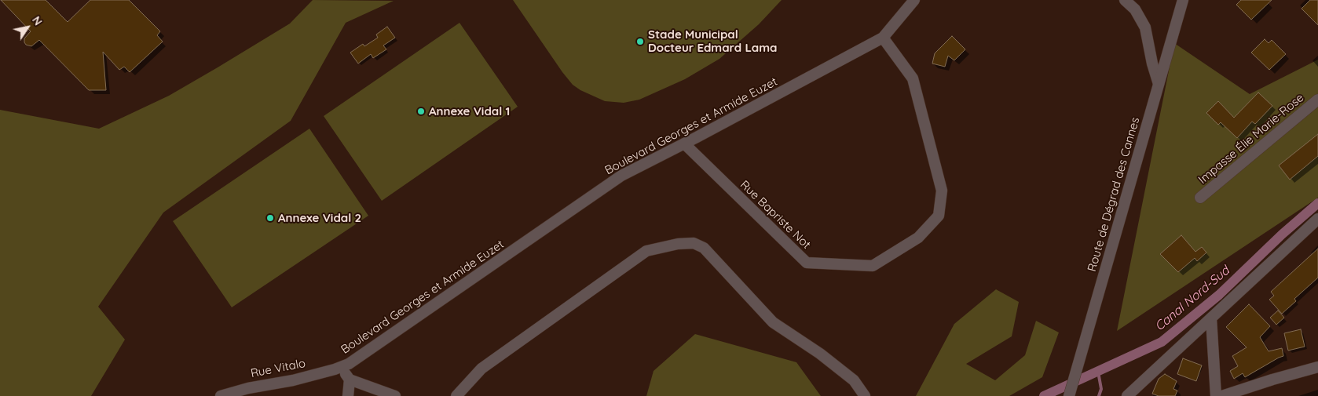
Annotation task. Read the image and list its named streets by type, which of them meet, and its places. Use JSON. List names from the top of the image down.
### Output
{
  "streets": {
    "street": [
      "Boulevard Georges et Armide Euzet",
      "Impasse Élie Marie-Rose",
      "Route de Dégrad des Cannes",
      "Rue Bapriste Not",
      "Rue Vitalo"
    ]
  },
  "crossings": [
    ["Boulevard Georges et Armide Euzet", "Rue Bapriste Not"],
    ["Boulevard Georges et Armide Euzet", "Rue Vitalo"]
  ],
  "water": ["Canal Nord-Sud"],
  "places": ["Stade Municipal Docteur Edmard Lama", "Annexe Vidal 1", "Annexe Vidal 2"],
  "north": "top right"
}
